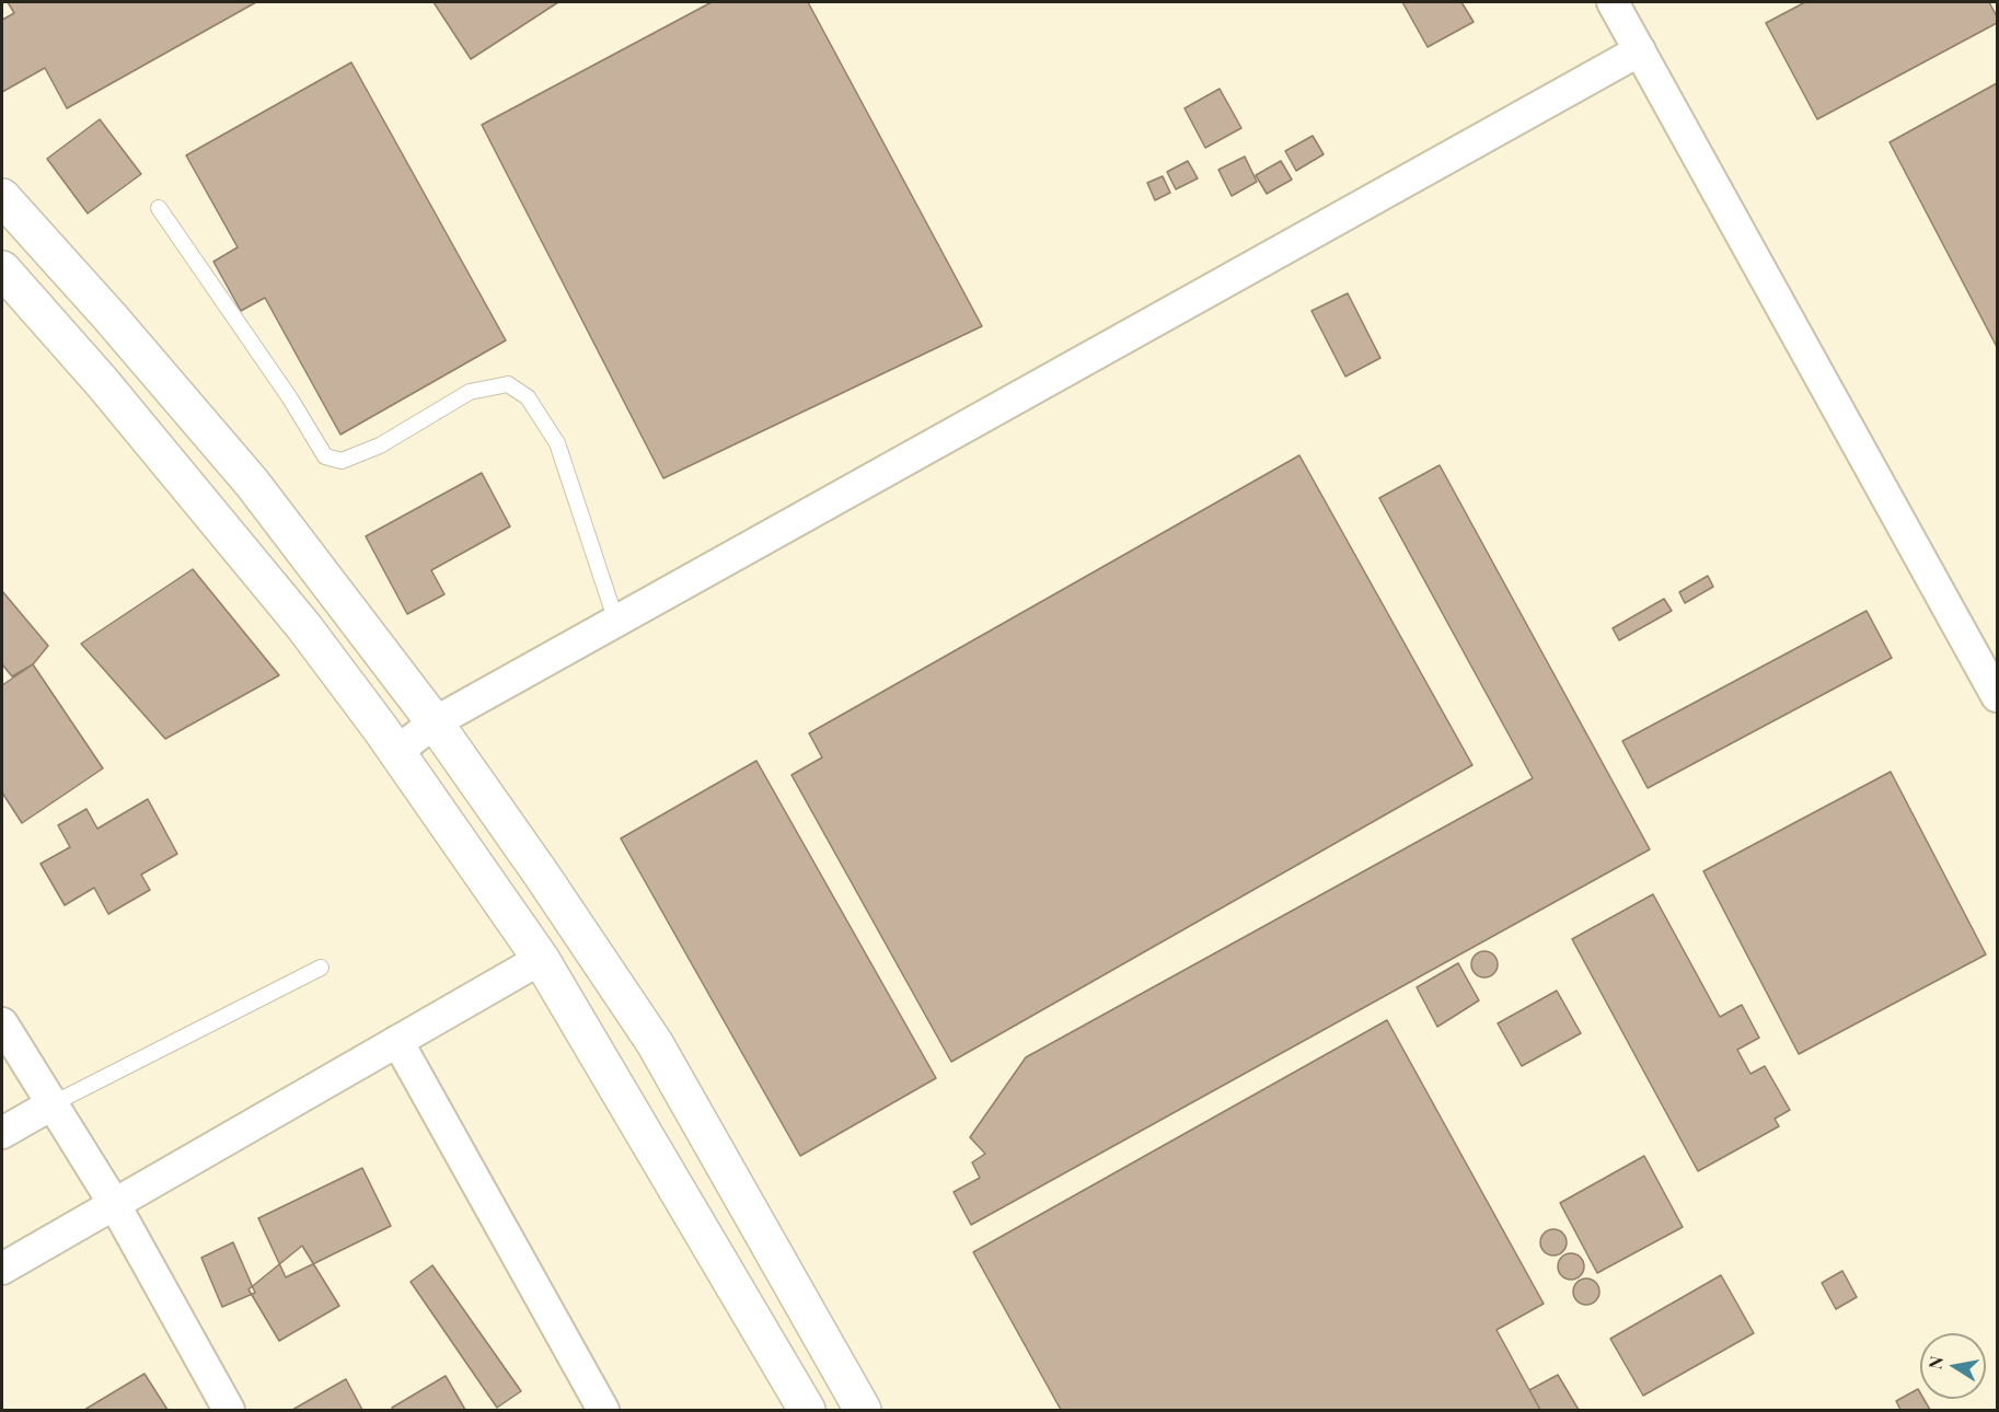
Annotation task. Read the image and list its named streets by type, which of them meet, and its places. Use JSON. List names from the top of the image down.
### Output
{
  "north": "left"
}
